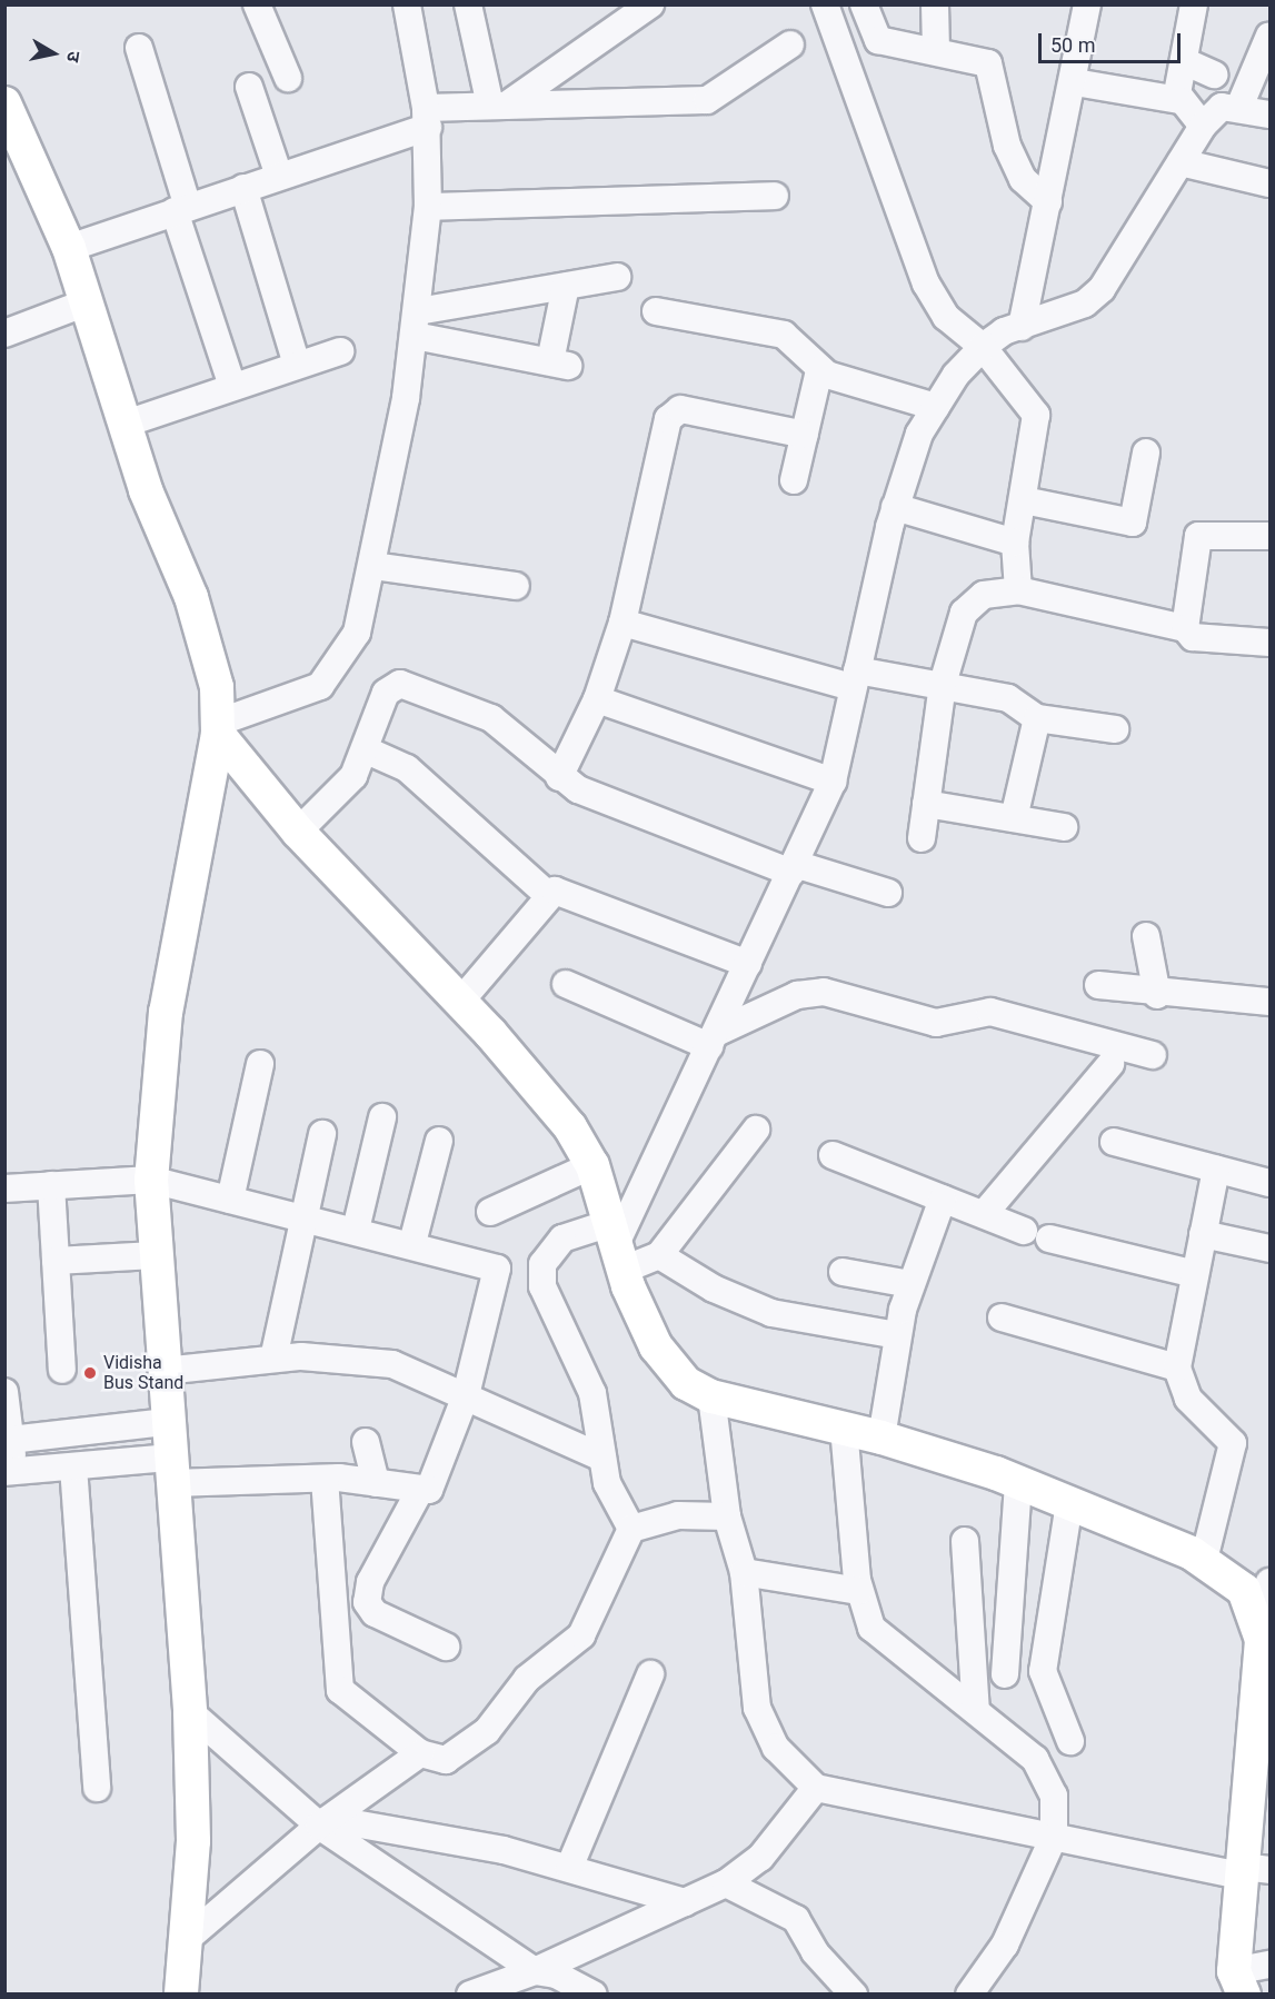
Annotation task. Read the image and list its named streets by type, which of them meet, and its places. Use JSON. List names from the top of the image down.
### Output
{
  "places": ["Vidisha Bus Stand"],
  "scale_bar": "50 m",
  "north": "right"
}
